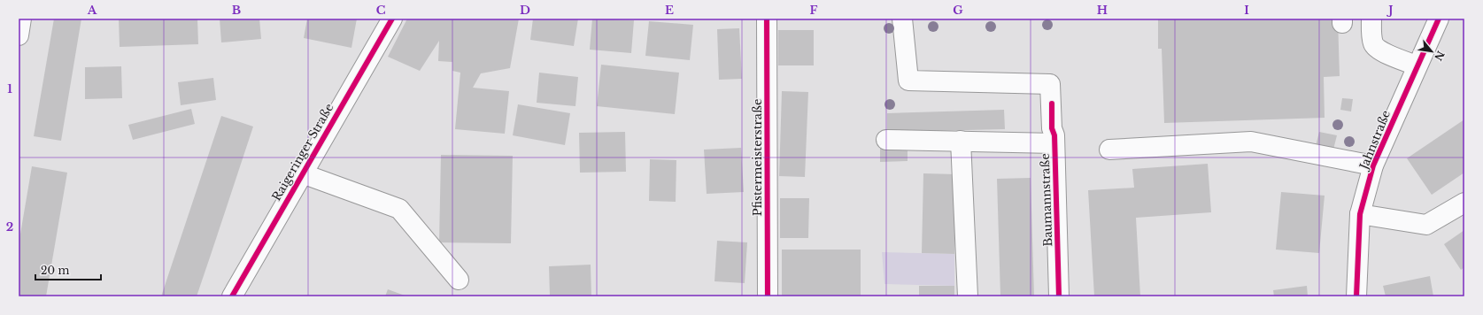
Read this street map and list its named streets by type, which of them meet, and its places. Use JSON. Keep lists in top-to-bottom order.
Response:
{
  "streets": {
    "street": [
      "Jahnstraße",
      "Raigeringer Straße",
      "Pfistermeisterstraße",
      "Baumannstraße"
    ]
  },
  "scale_bar": "20 m",
  "north": "bottom right",
  "grid": {
    "columns": [
      "A",
      "B",
      "C",
      "D",
      "E",
      "F",
      "G",
      "H",
      "I",
      "J"
    ],
    "rows": ["1", "2"]
  }
}
